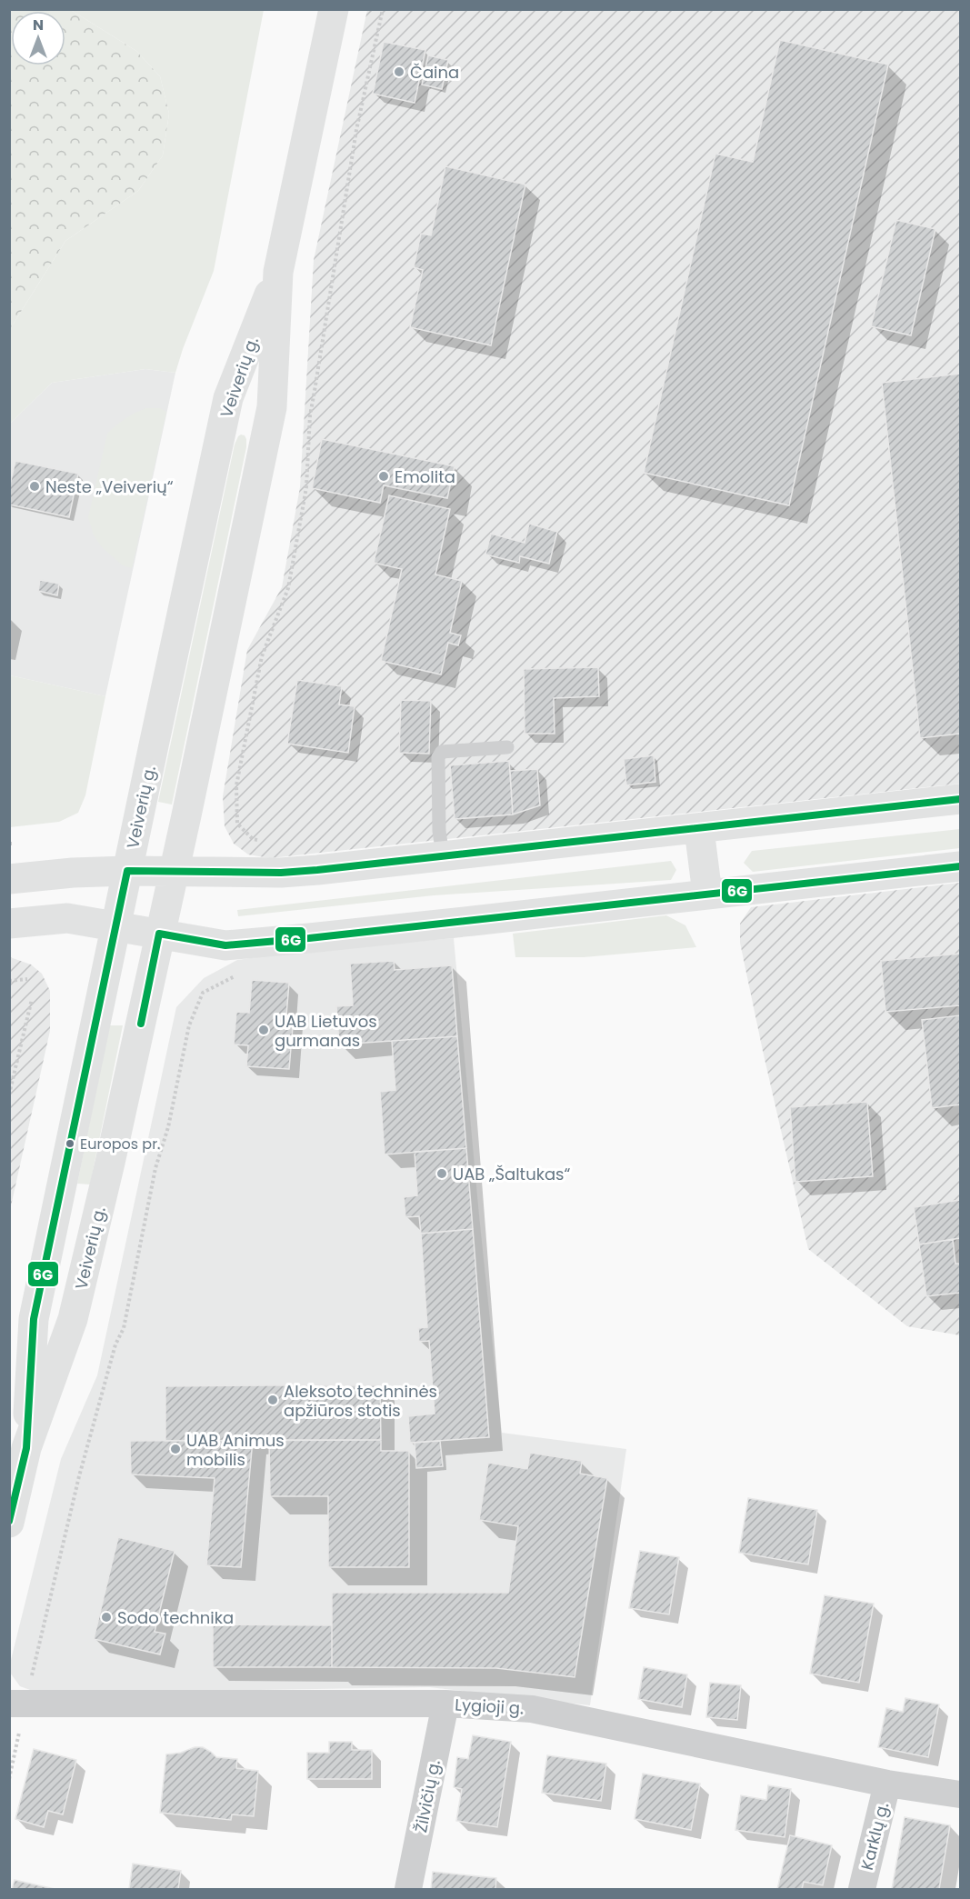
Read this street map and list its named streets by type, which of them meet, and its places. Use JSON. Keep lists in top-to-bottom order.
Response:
{
  "streets": {
    "main road": ["Veiverių g."],
    "street": ["Lygioji g.", "Žilvičių g.", "Karklų g."]
  },
  "crossings": [
    ["Lygioji g.", "Žilvičių g."],
    ["Lygioji g.", "Karklų g."]
  ],
  "places": [
    "Čaina",
    "Emolita",
    "Neste „Veiverių“",
    "UAB Lietuvos gurmanas",
    "Europos pr.",
    "UAB „Šaltukas“",
    "Aleksoto techninės apžiūros stotis",
    "UAB Animus mobilis",
    "Sodo technika"
  ],
  "lines": ["transit line 6G"],
  "north": "top"
}
